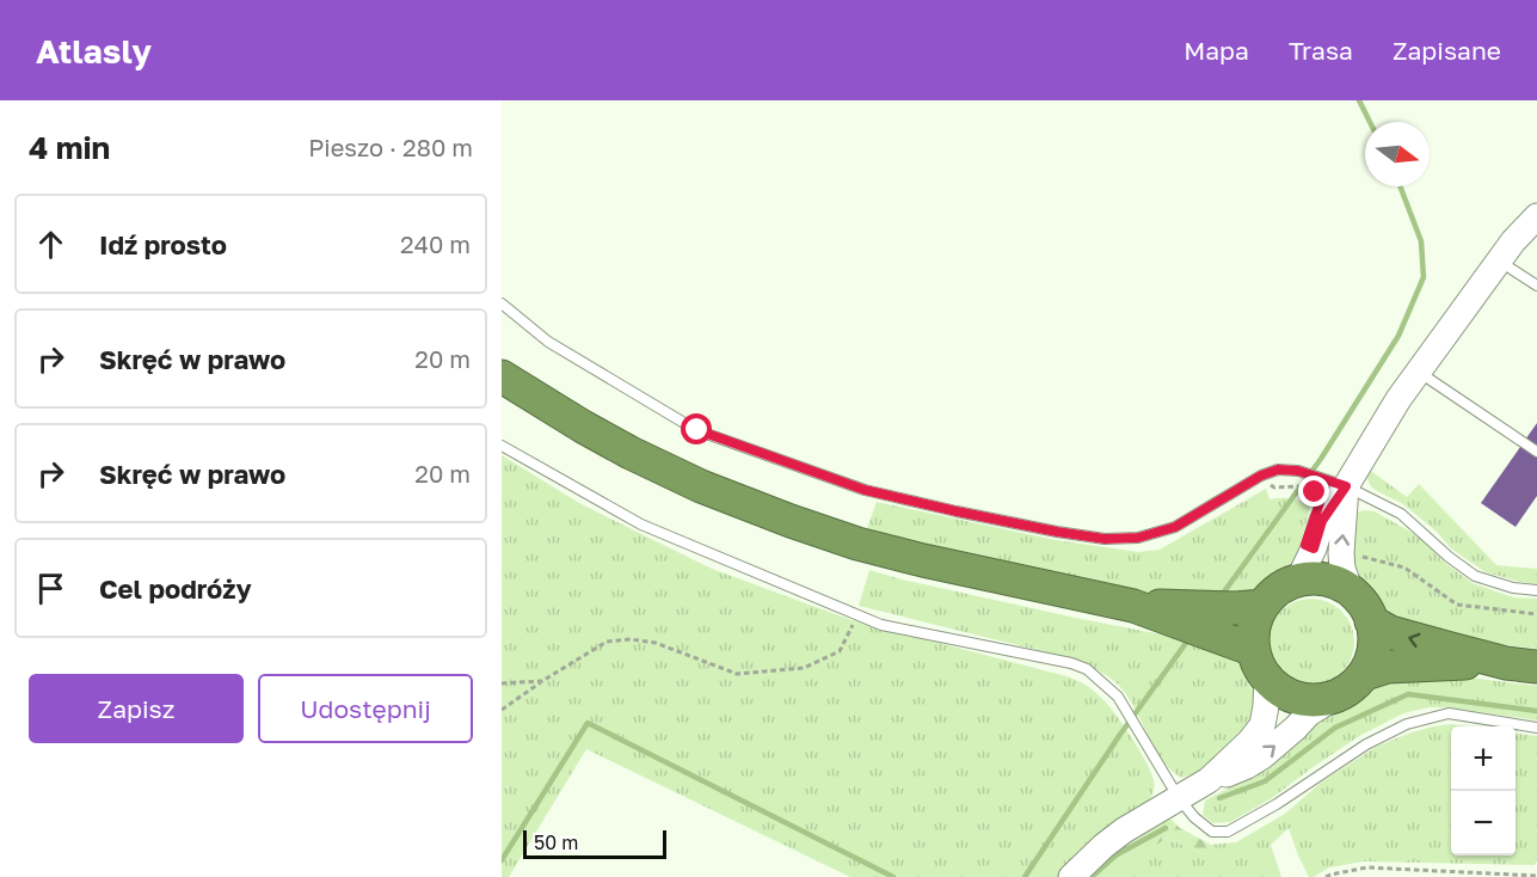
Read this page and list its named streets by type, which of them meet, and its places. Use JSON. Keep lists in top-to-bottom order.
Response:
{
  "scale_bar": "50 m",
  "north": "right",
  "page": {
    "header": "Atlasly",
    "nav": ["Mapa", "Trasa", "Zapisane"],
    "heading": ["4 min", "Pieszo · 280 m"],
    "list": [
      ["Idź prosto", "240 m"],
      ["Skręć w prawo", "20 m"],
      ["Skręć w prawo", "20 m"],
      "Cel podróży"
    ],
    "buttons": ["Zapisz", "Udostępnij"],
    "map_buttons": ["+", "−"],
    "scale": "50 m"
  }
}
